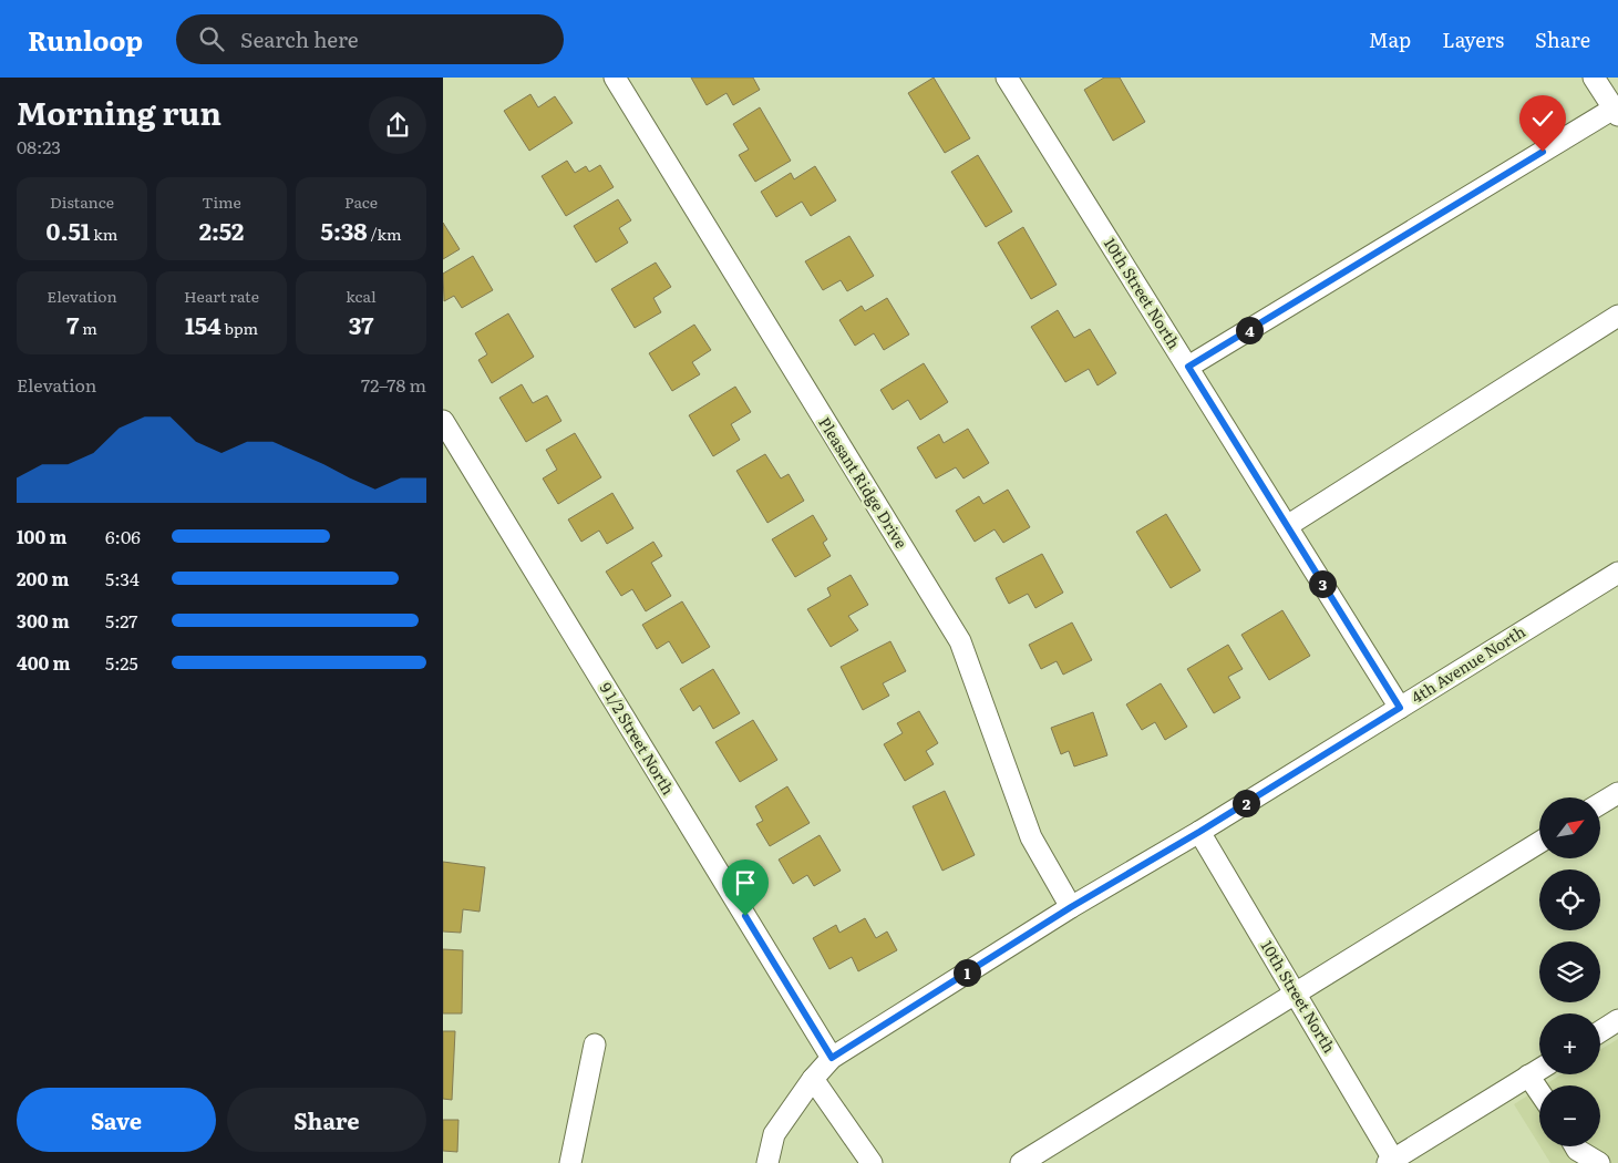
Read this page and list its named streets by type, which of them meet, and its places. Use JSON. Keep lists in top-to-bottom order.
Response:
{
  "streets": {
    "street": [
      "10th Street North",
      "Pleasant Ridge Drive",
      "4th Avenue North",
      "9 1/2 Street North"
    ]
  },
  "crossings": [
    ["10th Street North", "4th Avenue North"],
    ["Pleasant Ridge Drive", "4th Avenue North"],
    ["4th Avenue North", "9 1/2 Street North"]
  ],
  "north": "top right",
  "page": {
    "header": "Runloop",
    "search": "Search here",
    "nav": ["Map", "Layers", "Share"],
    "heading": ["Morning run", "08:23"],
    "stats": [
      ["Distance", "0.51 km"],
      ["Time", "2:52"],
      ["Pace", "5:38 /km"],
      ["Elevation", "7 m"],
      ["Heart rate", "154 bpm"],
      ["kcal", "37"]
    ],
    "pins": [
      "4",
      "3",
      "2",
      "1"
    ],
    "chart": ["Elevation", "72–78 m"],
    "list": [
      {
        "name": "100 m",
        "note": "6:06"
      },
      {
        "name": "200 m",
        "note": "5:34"
      },
      {
        "name": "300 m",
        "note": "5:27"
      },
      {
        "name": "400 m",
        "note": "5:25"
      }
    ],
    "map_buttons": ["+", "−"],
    "buttons": ["Save", "Share"]
  }
}
